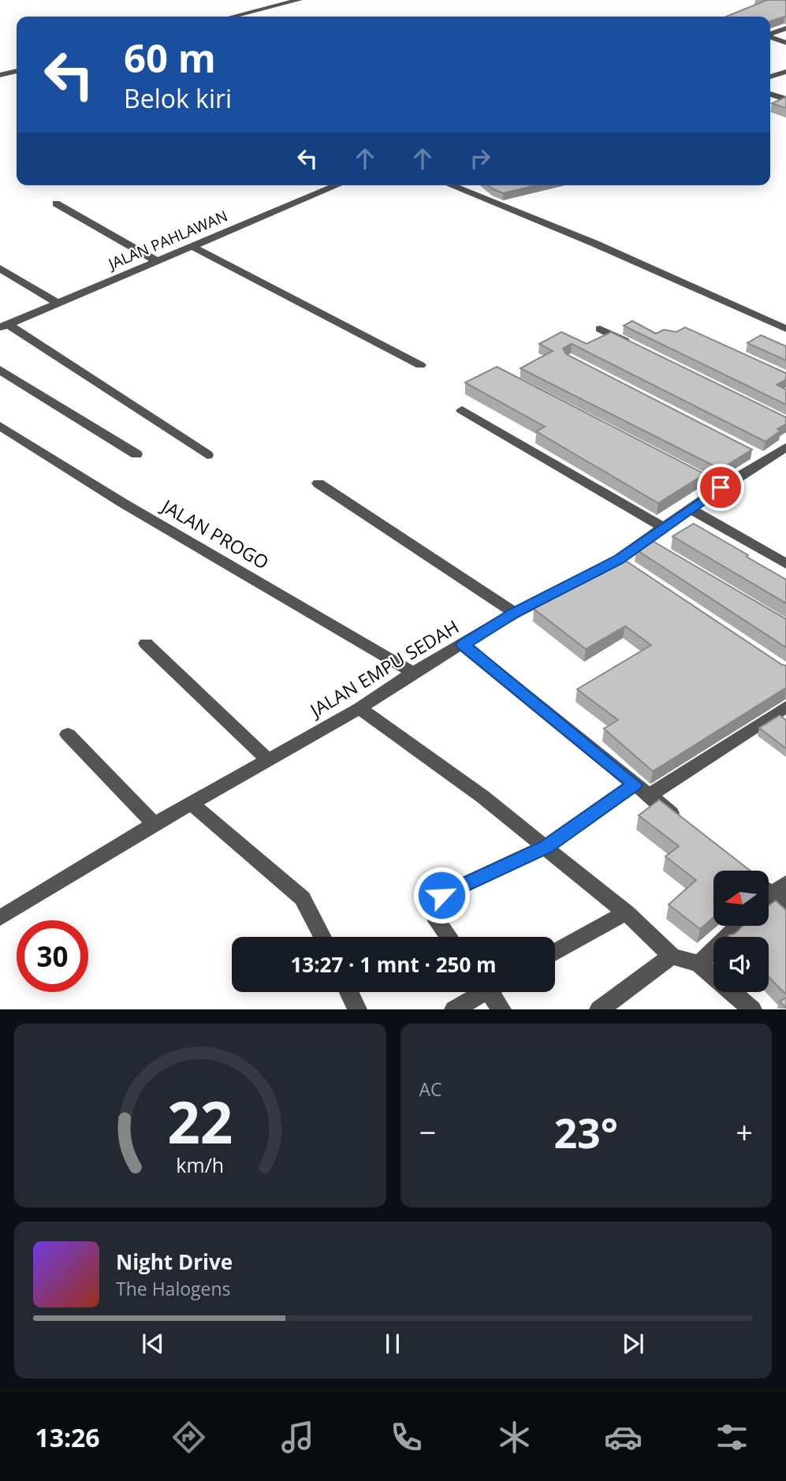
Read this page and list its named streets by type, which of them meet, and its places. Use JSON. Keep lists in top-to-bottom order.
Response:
{
  "streets": {
    "street": ["JALAN PAHLAWAN", "JALAN PROGO", "JALAN EMPU SEDAH"]
  },
  "crossings": [
    ["JALAN PROGO", "JALAN EMPU SEDAH"]
  ],
  "north": "left",
  "page": {
    "turn": ["60 m", "Belok kiri"],
    "limit": "30",
    "trip": "13:27 · 1 mnt · 250 m",
    "tile": "AC",
    "heat": ["−", "23°", "+"],
    "song": ["Night Drive", "The Halogens"],
    "tabs": "13:26",
    "gauge": ["22", "km/h"]
  }
}
